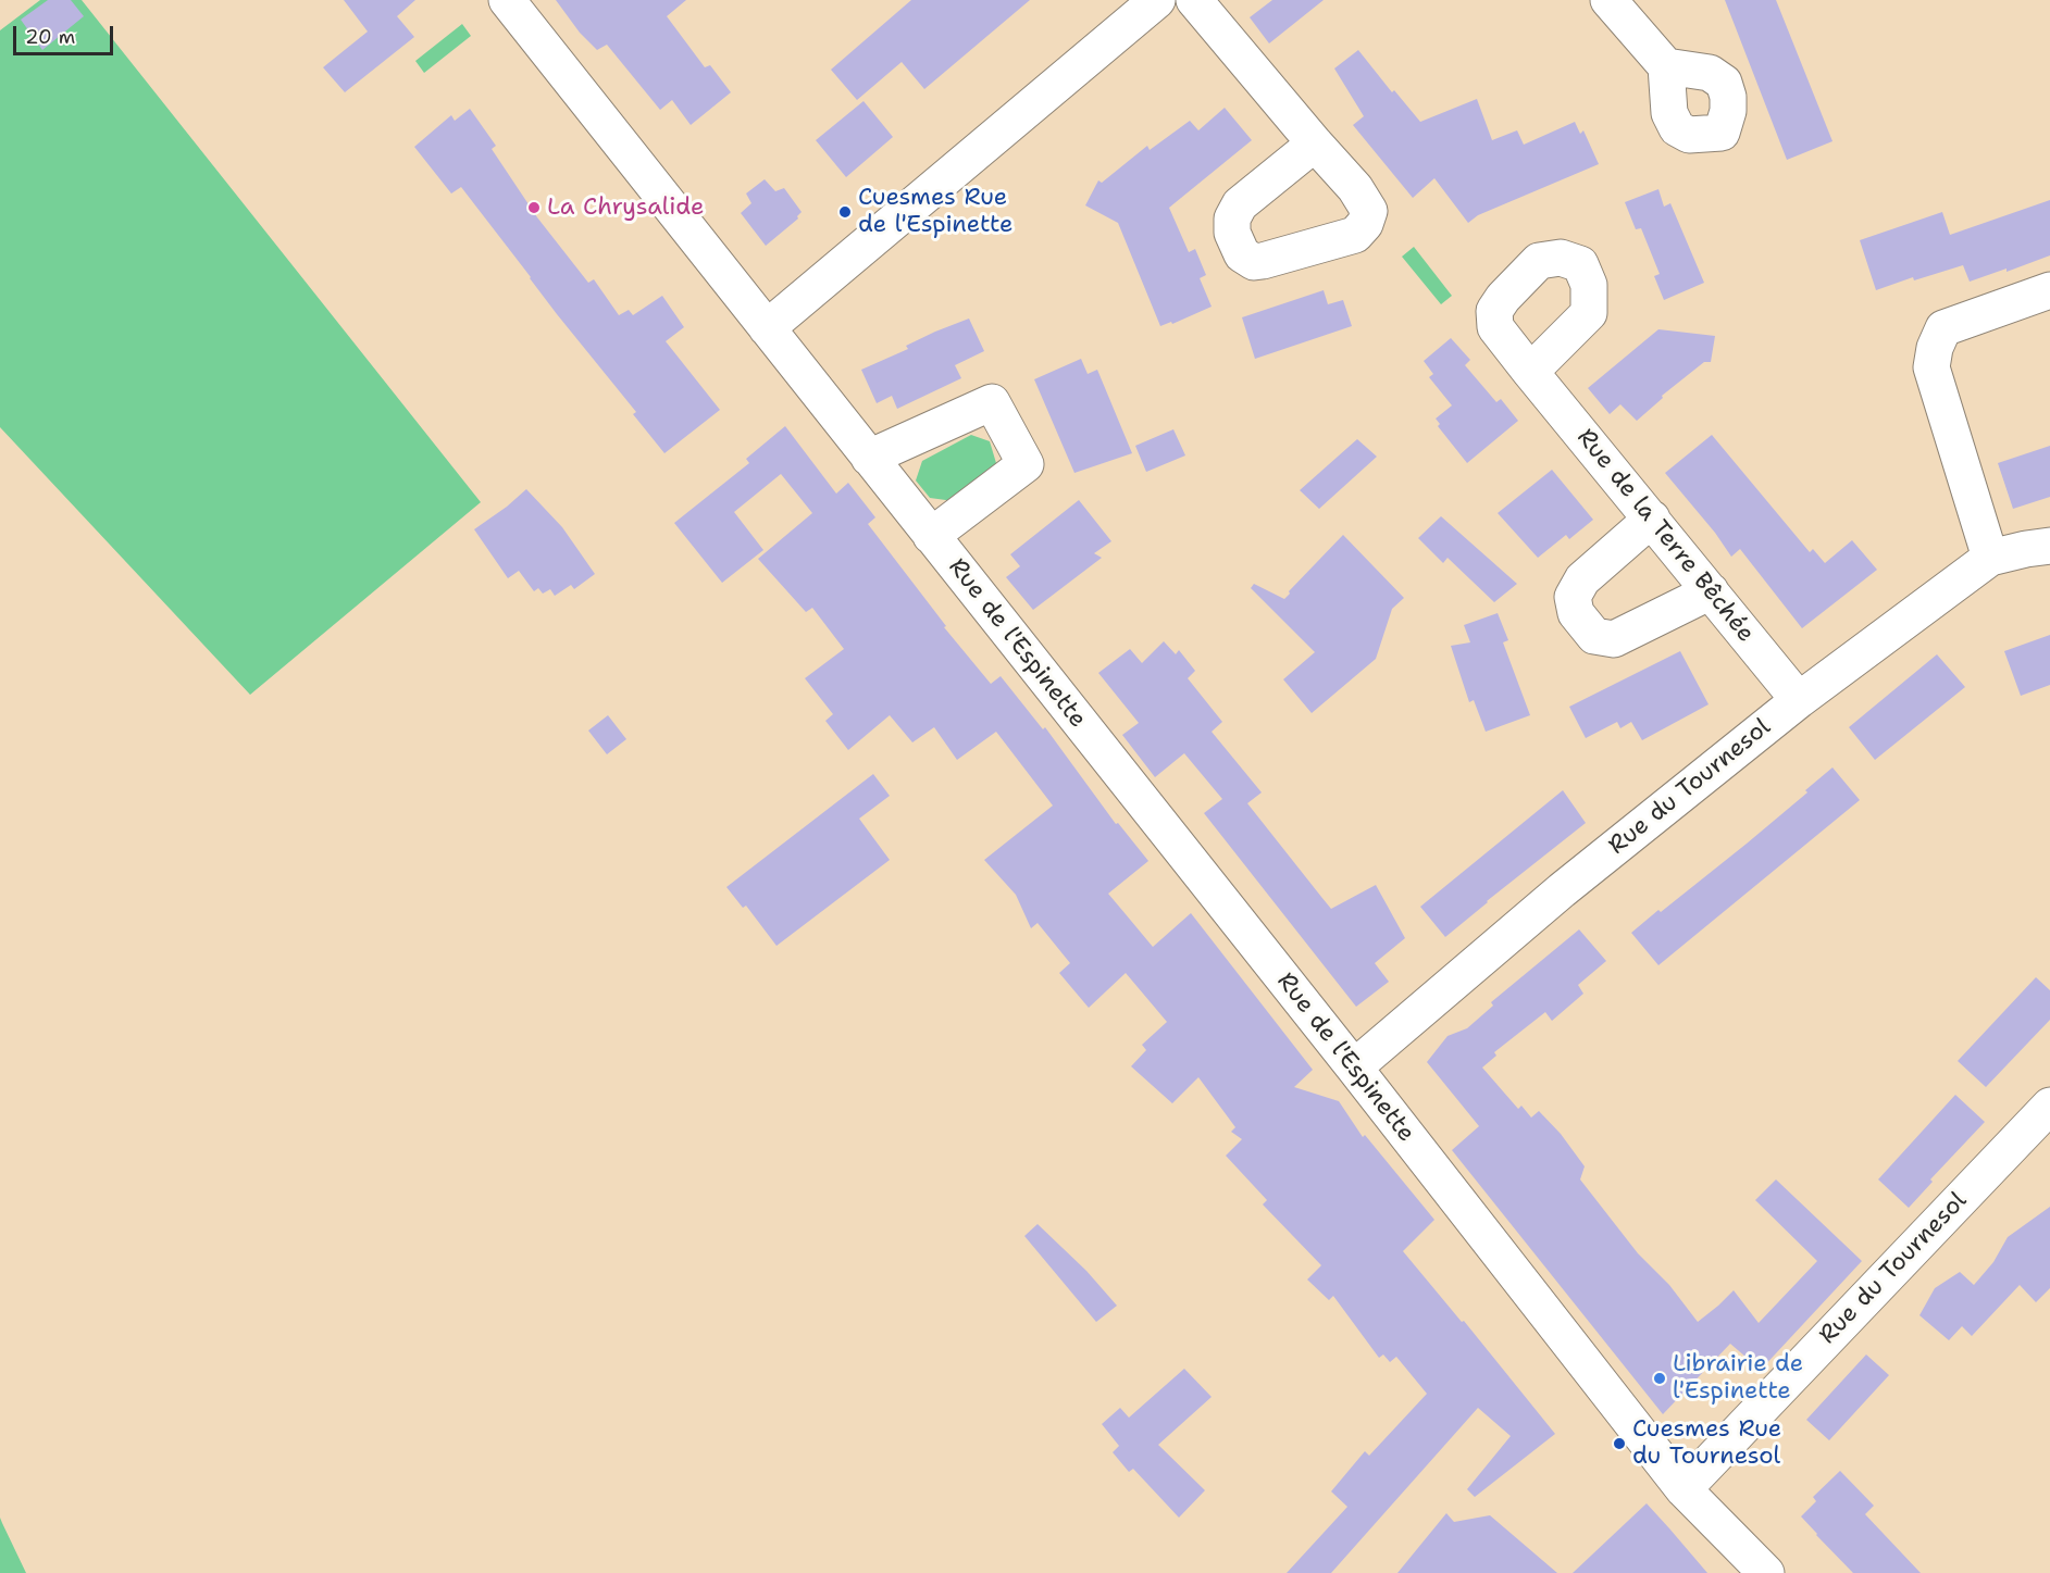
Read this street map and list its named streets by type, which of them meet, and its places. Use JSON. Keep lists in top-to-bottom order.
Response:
{
  "streets": {
    "street": ["Rue de la Terre Bêchée", "Rue de l'Espinette", "Rue du Tournesol"]
  },
  "crossings": [
    ["Rue de la Terre Bêchée", "Rue du Tournesol"],
    ["Rue de l'Espinette", "Rue du Tournesol"]
  ],
  "places": [
    "La Chrysalide",
    "Cuesmes Rue de l'Espinette",
    "Librairie de l'Espinette",
    "Cuesmes Rue du Tournesol"
  ],
  "scale_bar": "20 m"
}
